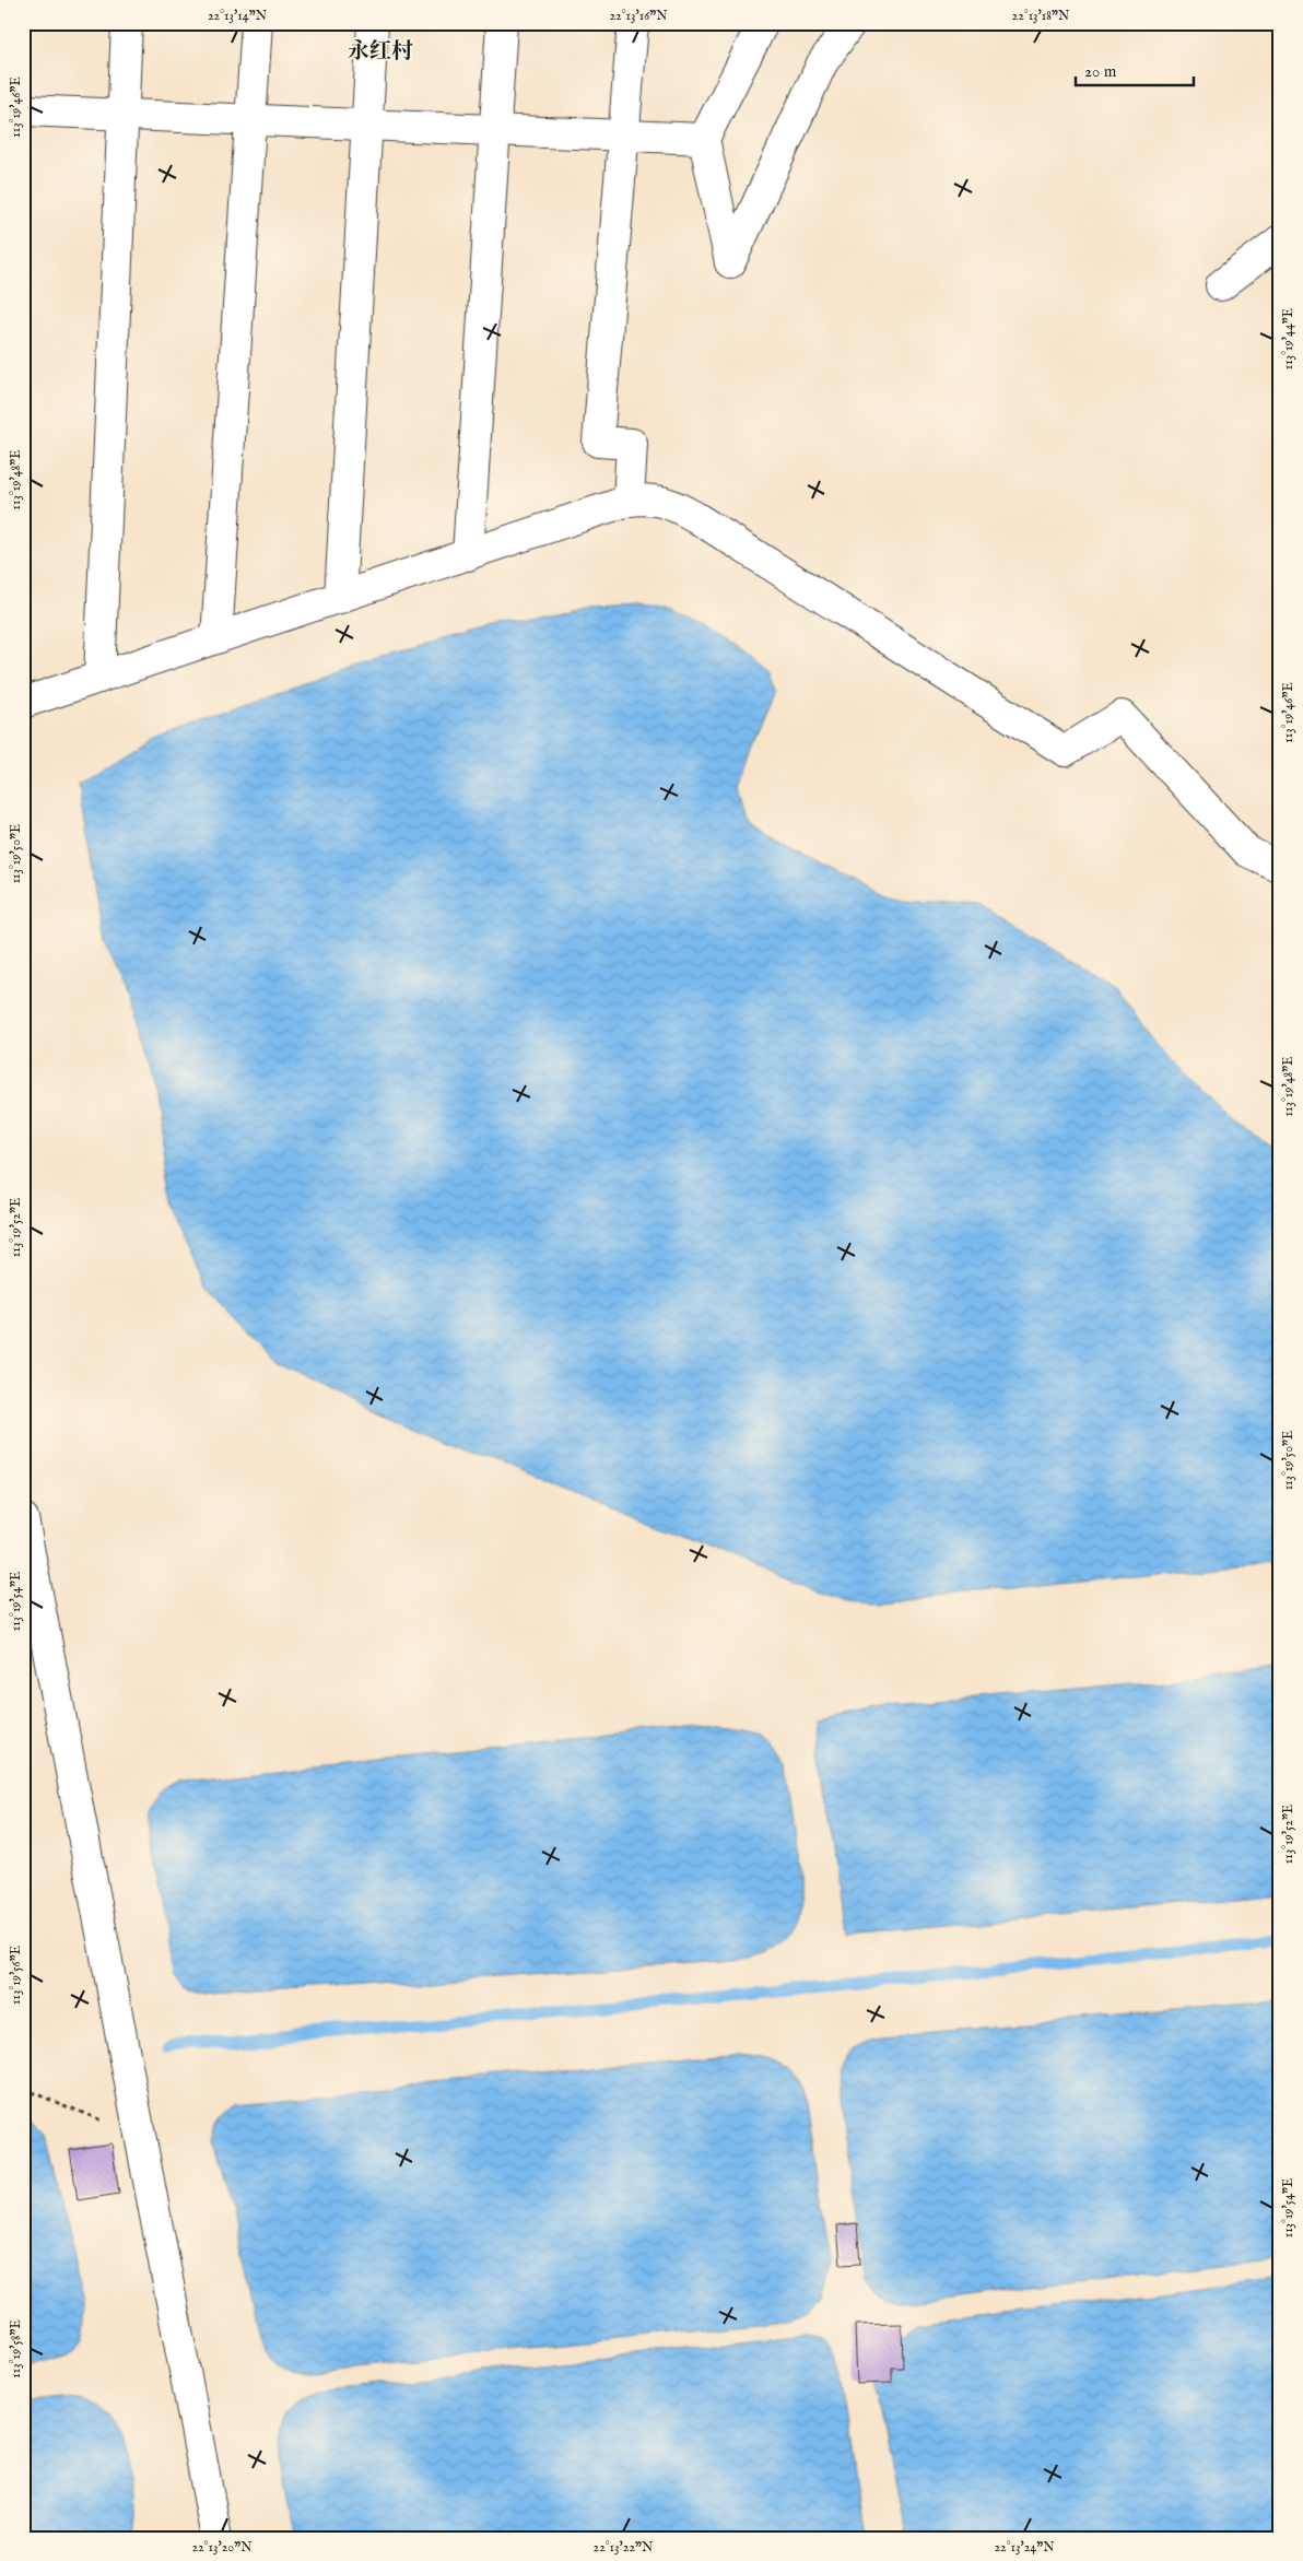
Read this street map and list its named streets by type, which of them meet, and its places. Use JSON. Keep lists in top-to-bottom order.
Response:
{
  "districts": ["永红村"],
  "scale_bar": "20 m",
  "coordinates": [
    "22°13'14\"N",
    "22°13'16\"N",
    "22°13'18\"N",
    "113°19'46\"E",
    "113°19'44\"E",
    "113°19'48\"E",
    "113°19'50\"E",
    "113°19'52\"E",
    "113°19'54\"E",
    "113°19'56\"E",
    "113°19'58\"E",
    "22°13'20\"N",
    "22°13'22\"N",
    "22°13'24\"N"
  ]
}
